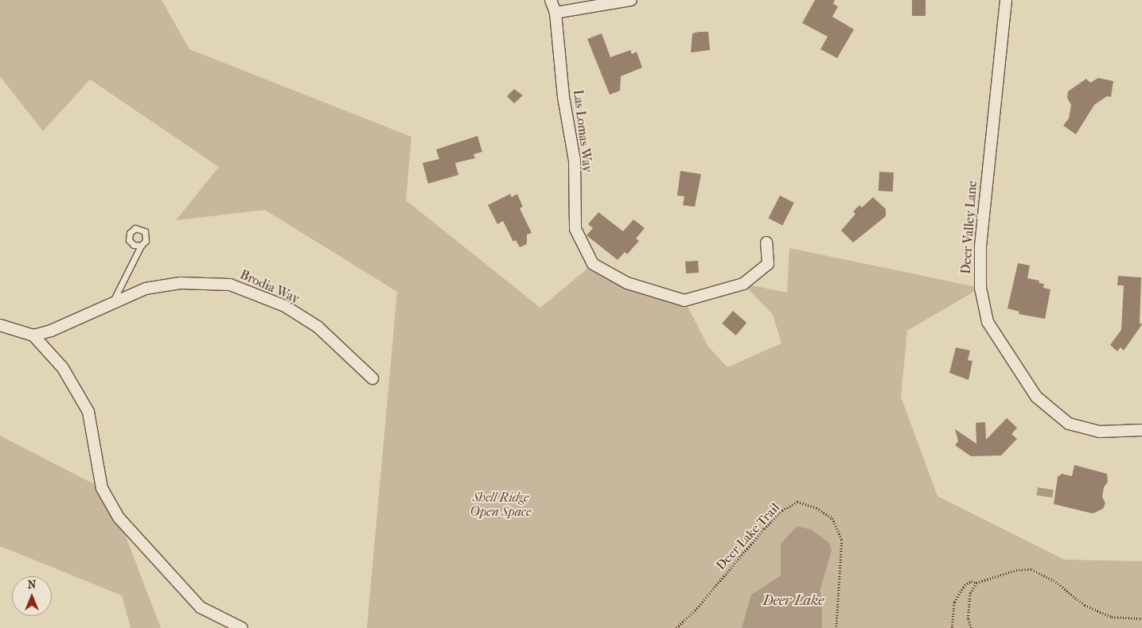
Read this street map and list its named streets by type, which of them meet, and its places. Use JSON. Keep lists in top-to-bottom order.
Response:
{
  "streets": {
    "street": ["Las Lomas Way", "Deer Valley Lane", "Brodia Way"],
    "path": ["Deer Lake Trail"]
  },
  "water": ["Deer Lake"],
  "parks": ["Shell Ridge Open Space"],
  "north": "top"
}
